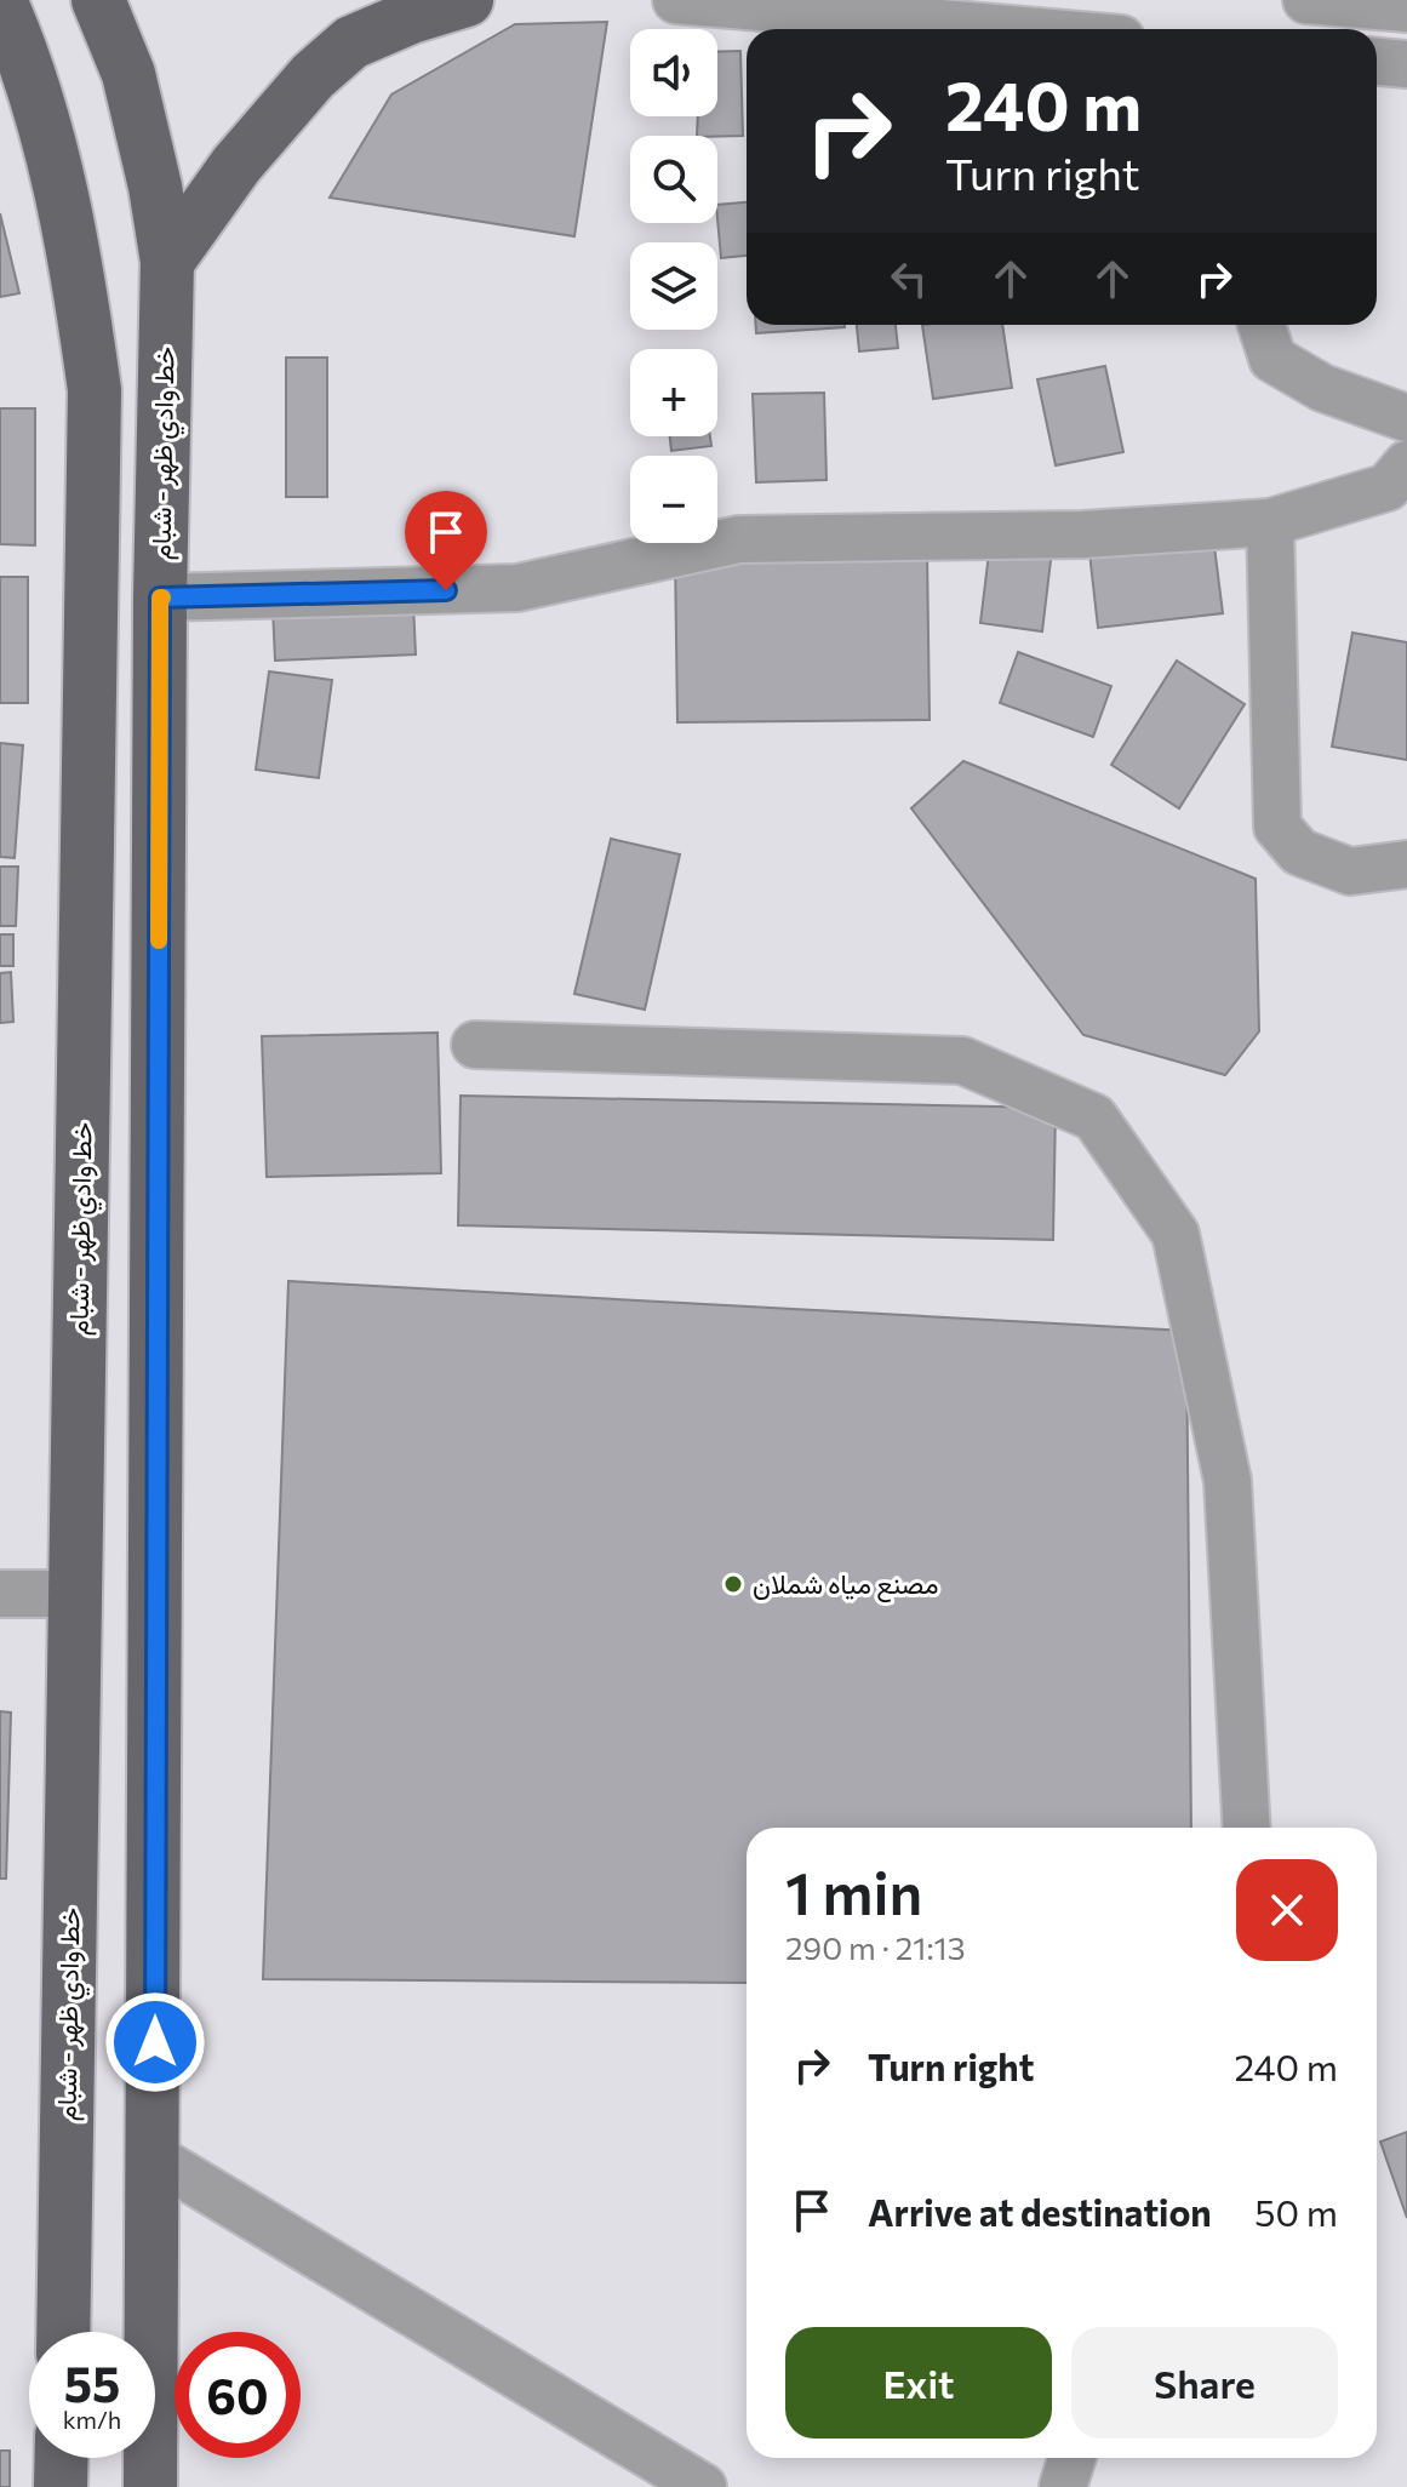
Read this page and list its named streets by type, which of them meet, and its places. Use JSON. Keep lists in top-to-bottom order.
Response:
{
  "streets": {
    "main road": ["خط وادي ظهر - شبام"]
  },
  "places": ["مصنع مياه شملان"],
  "page": {
    "map_buttons": ["+", "−"],
    "turn": ["240 m", "Turn right"],
    "heading": ["1 min", "290 m · 21:13"],
    "list": [
      {
        "name": "Turn right",
        "value": "240 m"
      },
      {
        "name": "Arrive at destination",
        "value": "50 m"
      }
    ],
    "buttons": ["Exit", "Share"],
    "speed": "55 km/h",
    "limit": "60"
  }
}
